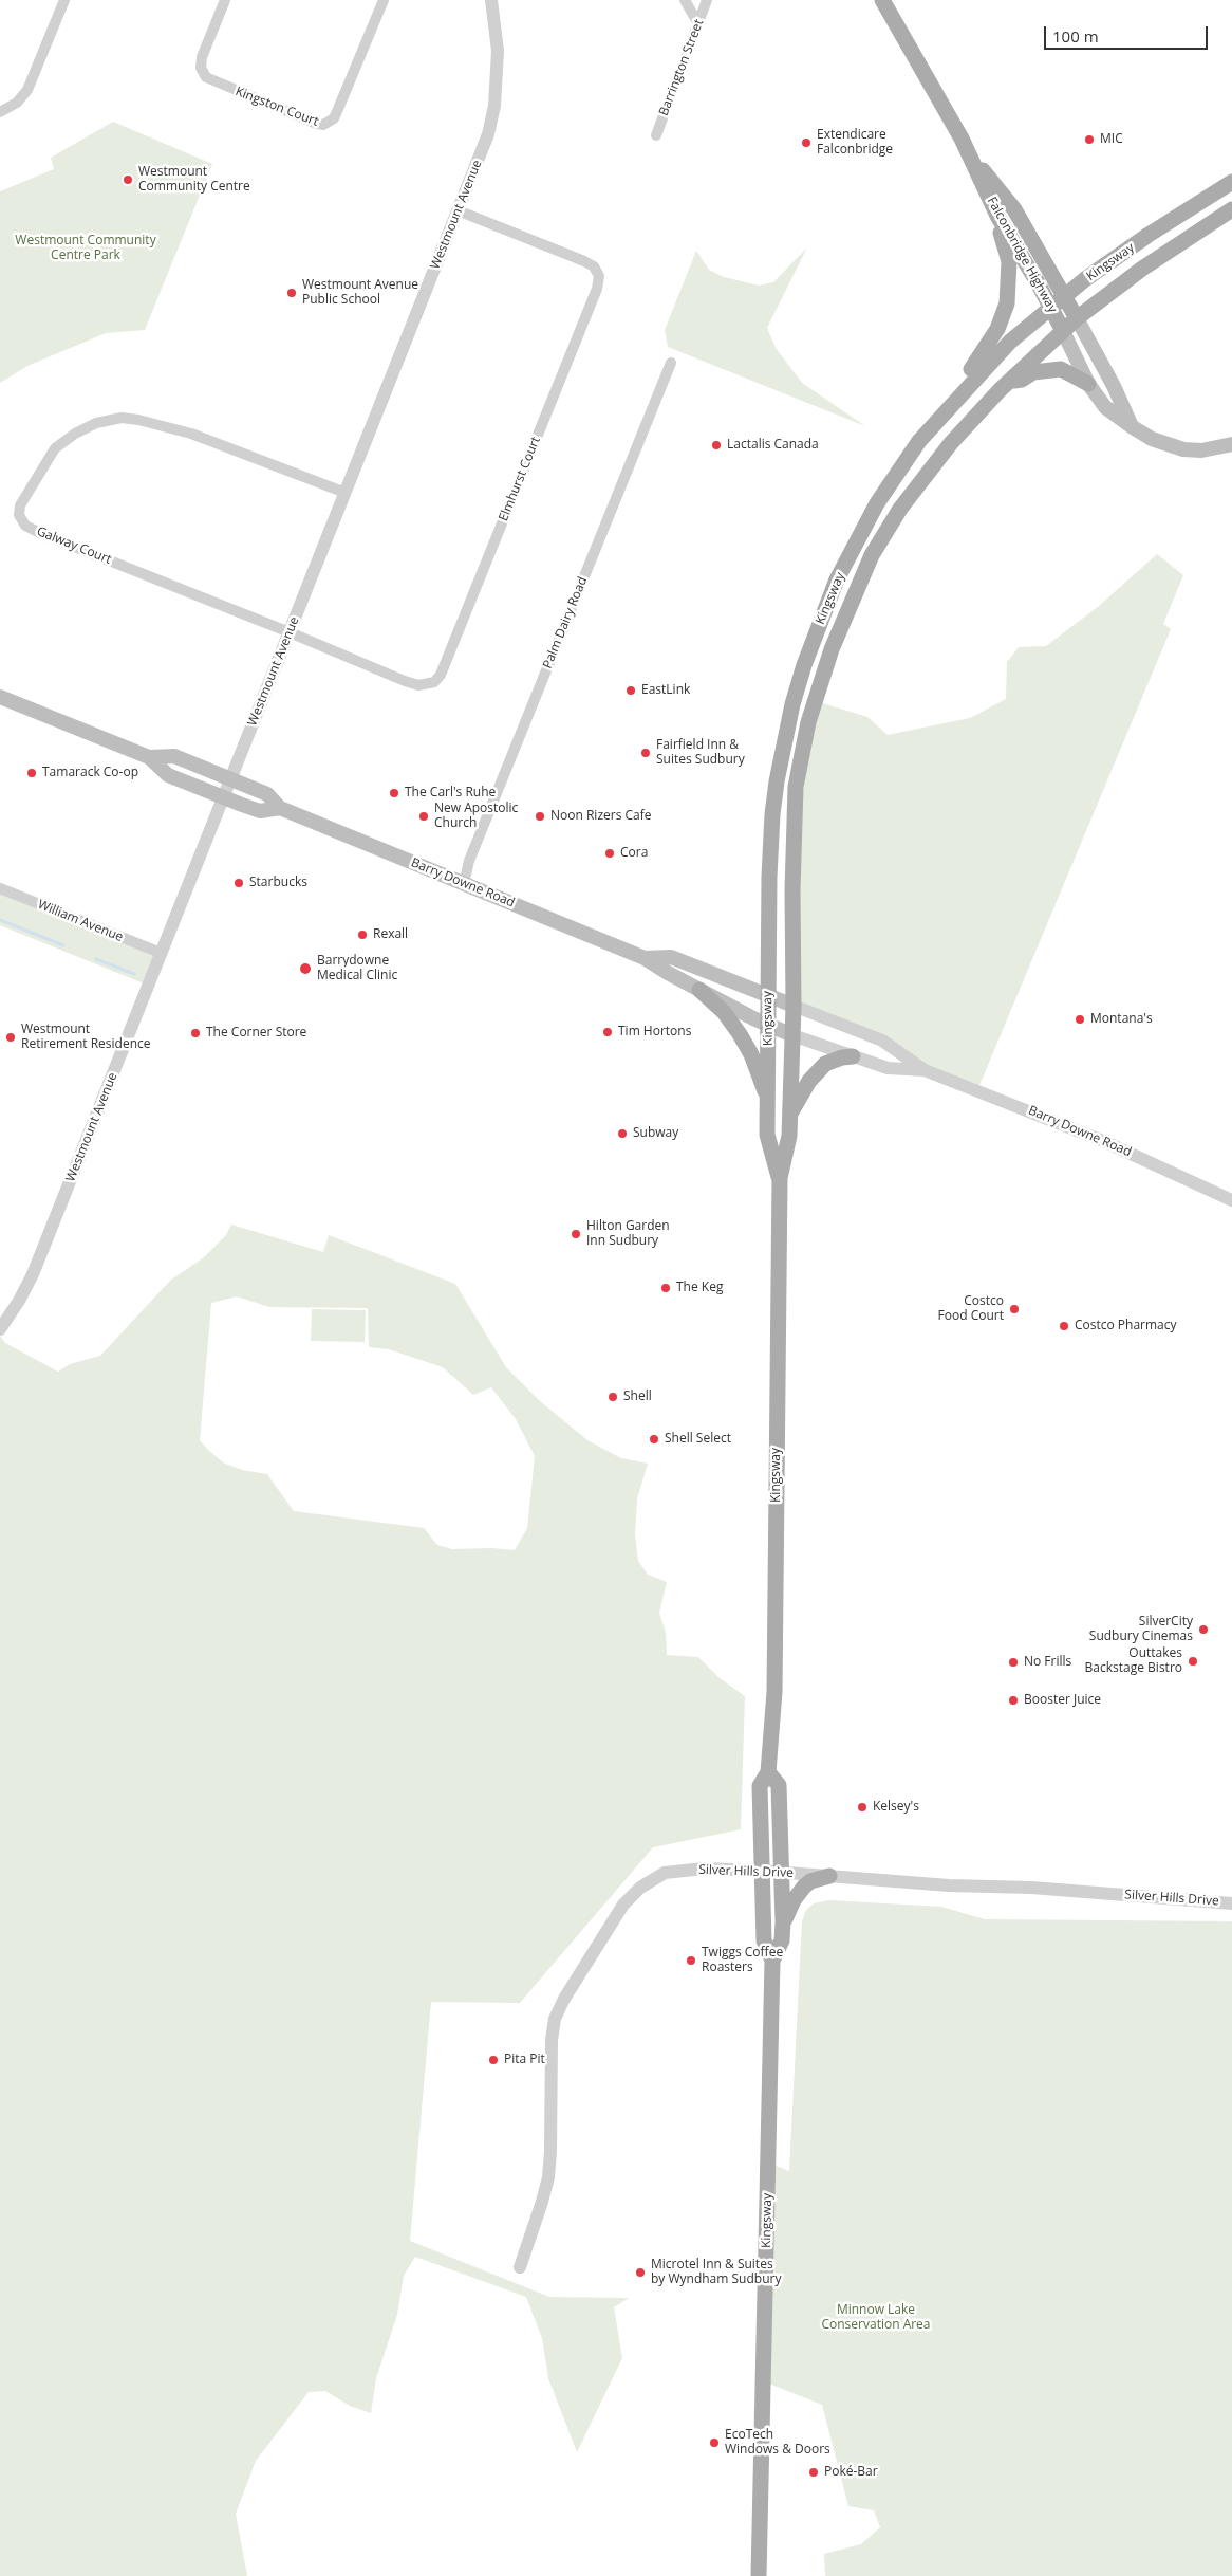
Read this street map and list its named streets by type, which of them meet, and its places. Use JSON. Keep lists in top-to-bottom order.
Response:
{
  "streets": {
    "main road": ["Falconbridge Highway", "Kingsway", "Barry Downe Road"],
    "street": [
      "Barrington Street",
      "Kingston Court",
      "Westmount Avenue",
      "Elmhurst Court",
      "Galway Court",
      "Palm Dairy Road",
      "William Avenue",
      "Silver Hills Drive"
    ]
  },
  "crossings": [
    ["Westmount Avenue", "Elmhurst Court"],
    ["Westmount Avenue", "Galway Court"],
    ["Westmount Avenue", "Barry Downe Road"],
    ["Westmount Avenue", "William Avenue"],
    ["Falconbridge Highway", "Kingsway"],
    ["Kingsway", "Barry Downe Road"],
    ["Kingsway", "Silver Hills Drive"],
    ["Elmhurst Court", "Galway Court"],
    ["Palm Dairy Road", "Barry Downe Road"]
  ],
  "parks": ["Westmount Community Centre Park", "Minnow Lake Conservation Area"],
  "places": [
    "MIC",
    "Extendicare Falconbridge",
    "Westmount Community Centre",
    "Westmount Avenue Public School",
    "Lactalis Canada",
    "EastLink",
    "Fairfield Inn & Suites Sudbury",
    "Tamarack Co-op",
    "The Carl's Ruhe",
    "New Apostolic Church",
    "Noon Rizers Cafe",
    "Cora",
    "Starbucks",
    "Rexall",
    "Barrydowne Medical Clinic",
    "Montana's",
    "Tim Hortons",
    "The Corner Store",
    "Westmount Retirement Residence",
    "Subway",
    "Hilton Garden Inn Sudbury",
    "The Keg",
    "Costco Food Court",
    "Costco Pharmacy",
    "Shell",
    "Shell Select",
    "SilverCity Sudbury Cinemas",
    "Outtakes Backstage Bistro",
    "No Frills",
    "Booster Juice",
    "Kelsey's",
    "Twiggs Coffee Roasters",
    "Pita Pit",
    "Microtel Inn & Suites by Wyndham Sudbury",
    "EcoTech Windows & Doors",
    "Poké-Bar"
  ],
  "scale_bar": "100 m"
}
